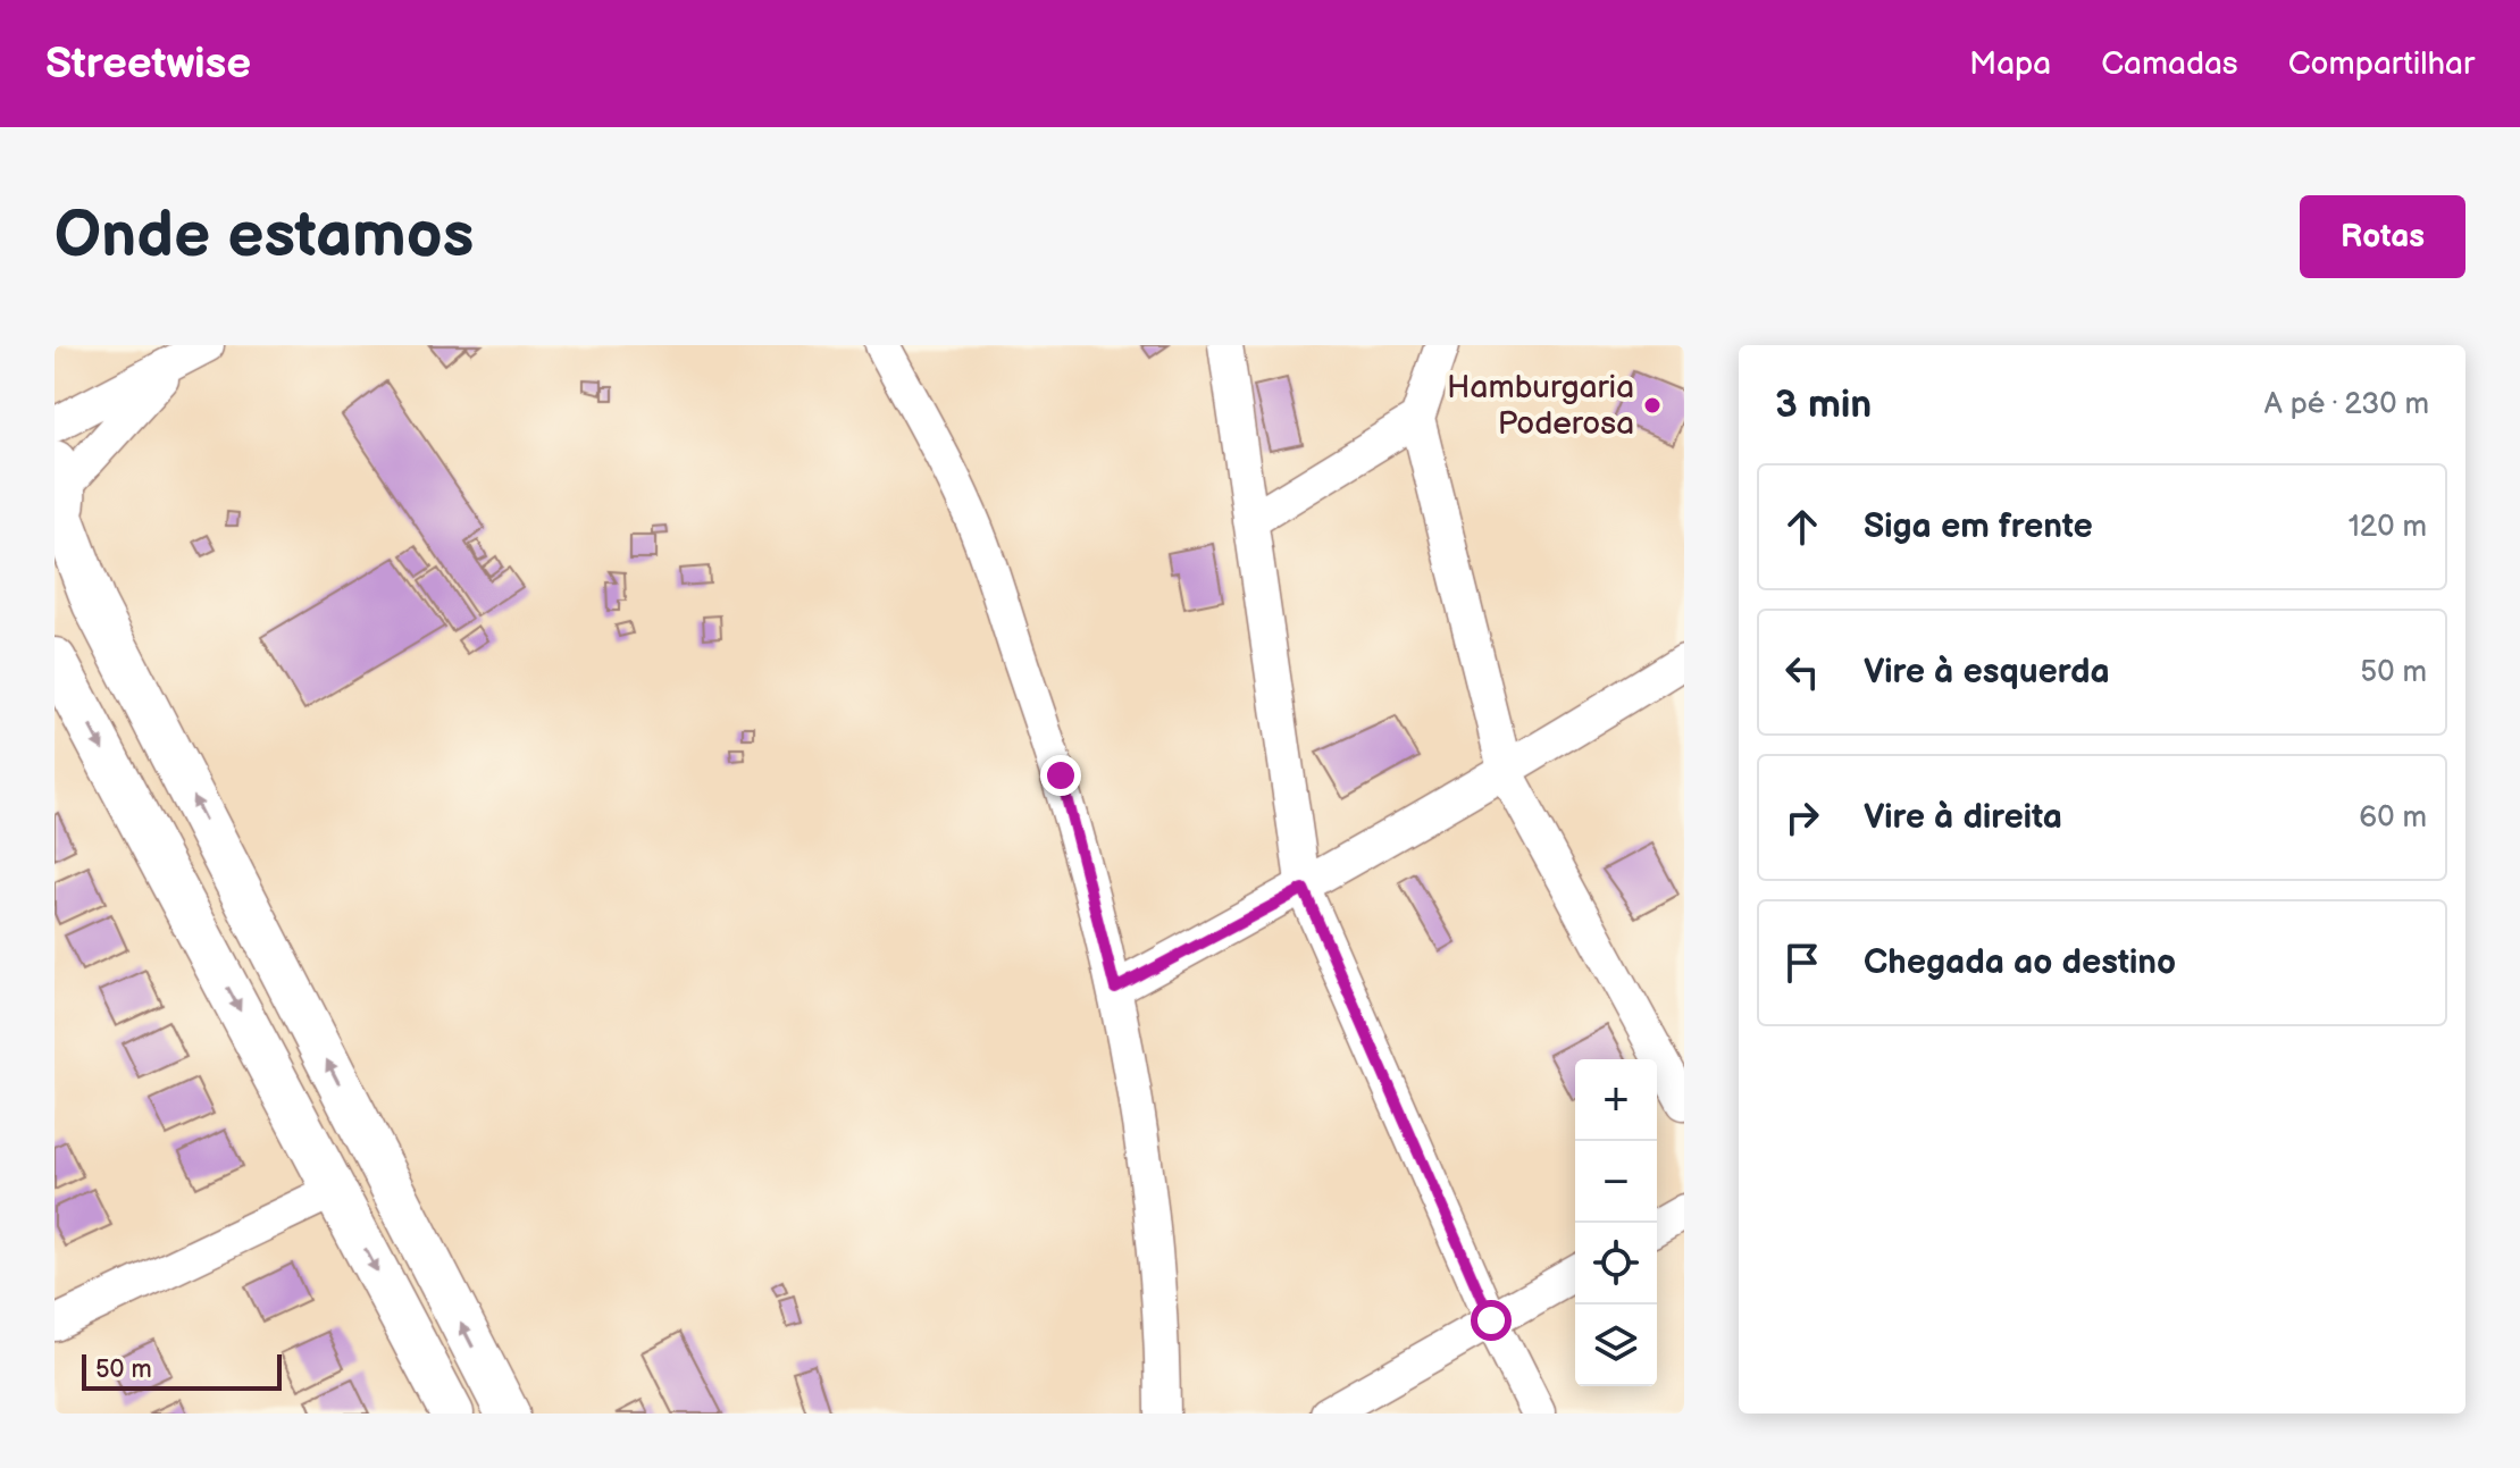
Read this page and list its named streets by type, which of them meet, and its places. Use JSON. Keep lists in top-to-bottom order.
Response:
{
  "places": ["Hamburgaria Poderosa"],
  "scale_bar": "50 m",
  "page": {
    "header": "Streetwise",
    "nav": ["Mapa", "Camadas", "Compartilhar"],
    "buttons": "Rotas",
    "title": "Onde estamos",
    "heading": ["3 min", "A pé · 230 m"],
    "list": [
      ["Siga em frente", "120 m"],
      ["Vire à esquerda", "50 m"],
      ["Vire à direita", "60 m"],
      "Chegada ao destino"
    ],
    "map_buttons": ["+", "−"],
    "scale": "50 m"
  }
}
